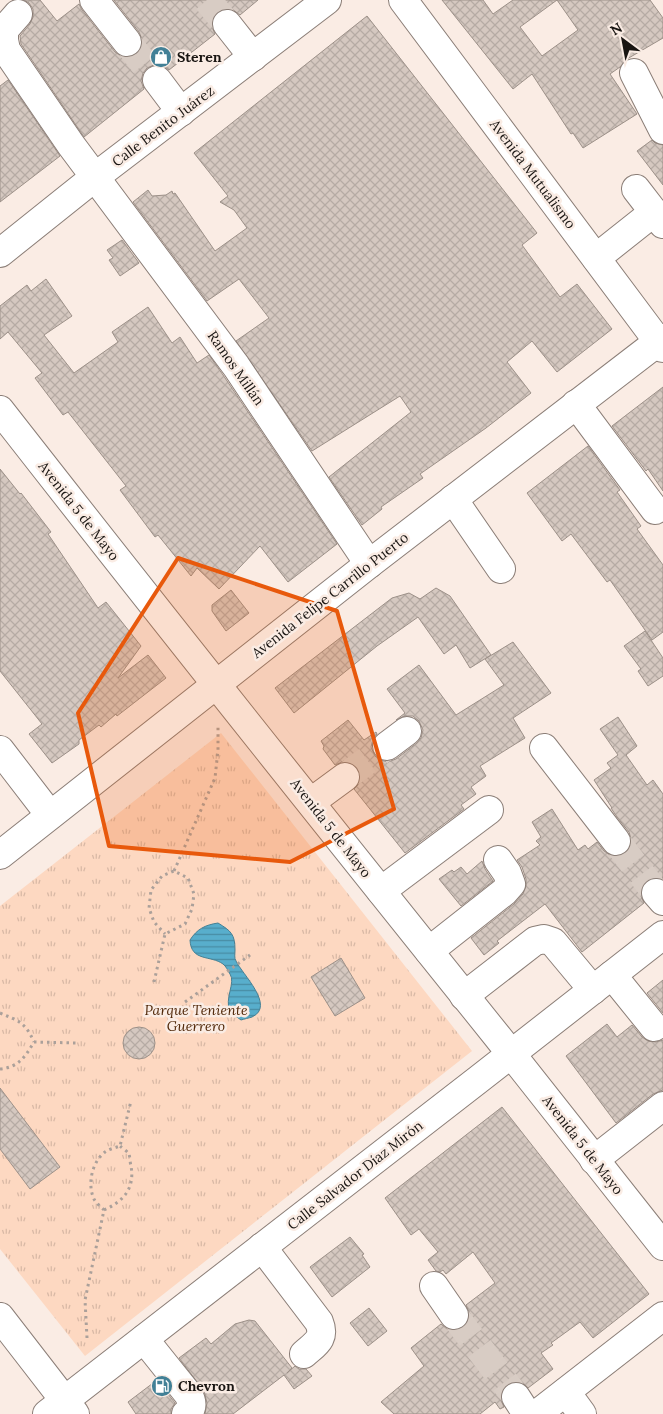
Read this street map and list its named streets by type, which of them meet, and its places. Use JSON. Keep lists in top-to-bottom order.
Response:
{
  "streets": {
    "main road": [
      "Calle Benito Juárez",
      "Avenida Mutualismo",
      "Ramos Millán",
      "Avenida 5 de Mayo",
      "Avenida Felipe Carrillo Puerto",
      "Calle Salvador Díaz Mirón"
    ]
  },
  "crossings": [
    ["Calle Benito Juárez", "Ramos Millán"],
    ["Avenida Mutualismo", "Avenida Felipe Carrillo Puerto"],
    ["Ramos Millán", "Avenida Felipe Carrillo Puerto"],
    ["Avenida 5 de Mayo", "Avenida Felipe Carrillo Puerto"],
    ["Avenida 5 de Mayo", "Calle Salvador Díaz Mirón"]
  ],
  "parks": ["Parque Teniente Guerrero"],
  "places": {
    "shop": ["Steren"],
    "fuel station": ["Chevron"]
  },
  "north": "top left"
}
